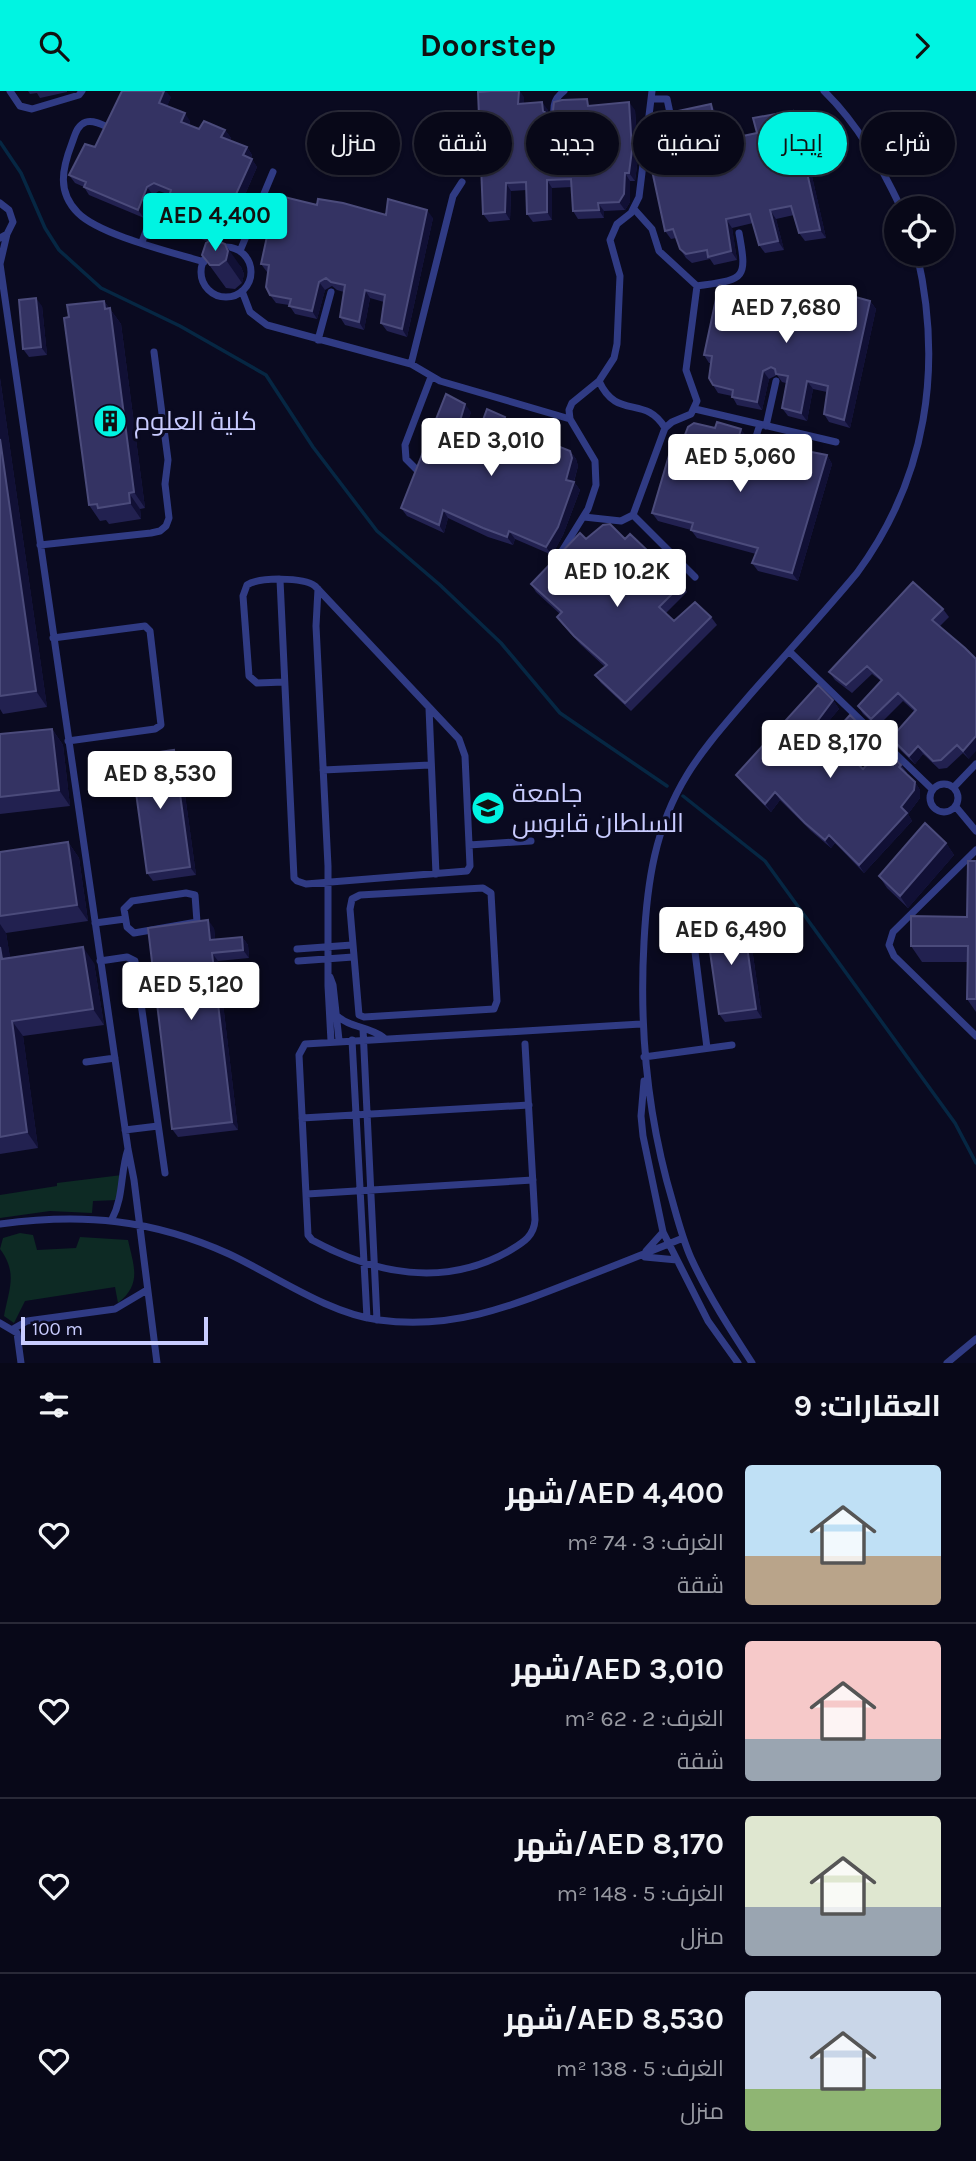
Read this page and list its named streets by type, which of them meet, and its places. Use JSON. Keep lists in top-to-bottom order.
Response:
{
  "places": {
    "building": ["كلية العلوم"],
    "school or university": ["جامعة السلطان قابوس"]
  },
  "scale_bar": "100 m",
  "page": {
    "header": "Doorstep",
    "chip": [
      "شراء",
      "إيجار",
      "تصفية",
      "جديد",
      "شقة",
      "منزل"
    ],
    "price": [
      "AED 4,400",
      "AED 7,680",
      "AED 3,010",
      "AED 5,060",
      "AED 10.2K",
      "AED 8,170",
      "AED 8,530",
      "AED 6,490",
      "AED 5,120"
    ],
    "scale": "100 m",
    "heading": "العقارات: 9",
    "list": [
      {
        "name": "AED 4,400/شهر",
        "note": "الغرف: 3 · 74 m² · شقة"
      },
      {
        "name": "AED 3,010/شهر",
        "note": "الغرف: 2 · 62 m² · شقة"
      },
      {
        "name": "AED 8,170/شهر",
        "note": "الغرف: 5 · 148 m² · منزل"
      },
      {
        "name": "AED 8,530/شهر",
        "note": "الغرف: 5 · 138 m² · منزل"
      }
    ]
  }
}
